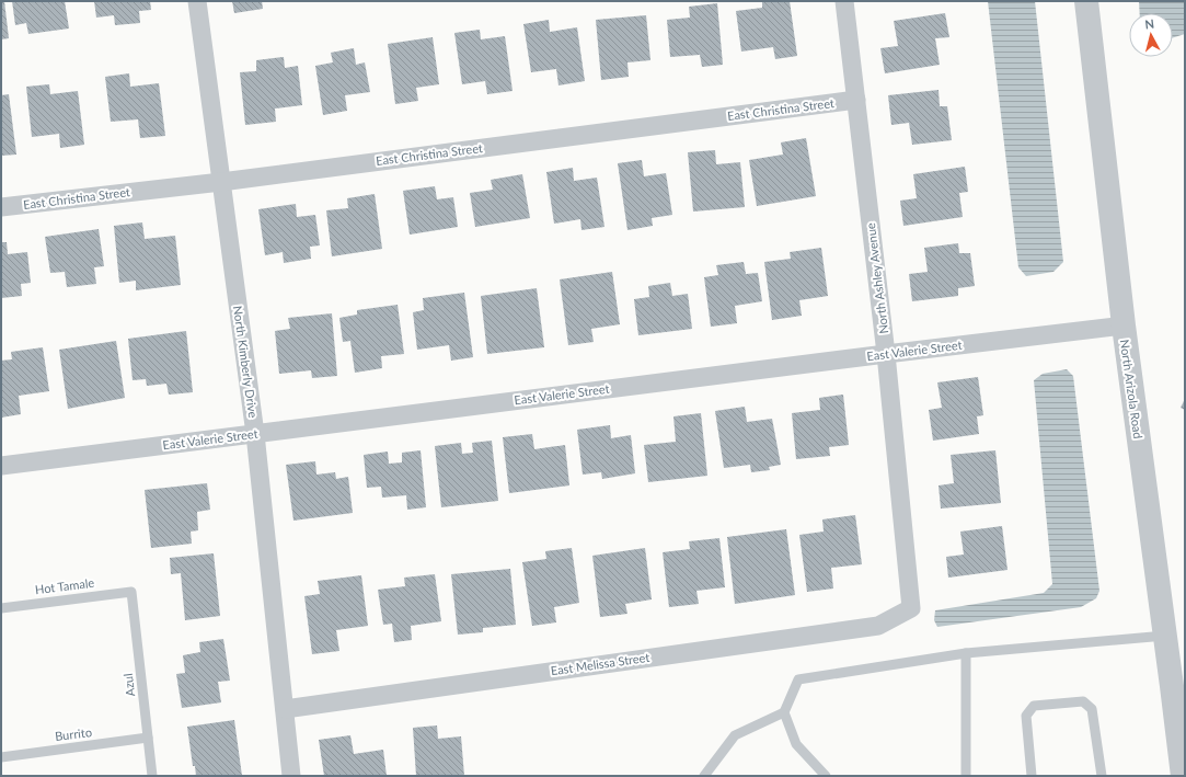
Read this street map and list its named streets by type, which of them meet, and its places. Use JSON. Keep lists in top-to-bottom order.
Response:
{
  "streets": {
    "street": [
      "East Christina Street",
      "North Ashley Avenue",
      "East Valerie Street",
      "North Kimberly Drive",
      "North Arizola Road",
      "East Melissa Street"
    ],
    "lane": ["Hot Tamale", "Azul", "Burrito"]
  },
  "crossings": [
    ["East Christina Street", "North Ashley Avenue"],
    ["East Christina Street", "North Kimberly Drive"],
    ["North Ashley Avenue", "East Valerie Street"],
    ["North Ashley Avenue", "East Melissa Street"],
    ["East Valerie Street", "North Kimberly Drive"],
    ["East Valerie Street", "North Arizola Road"],
    ["North Kimberly Drive", "East Melissa Street"],
    ["Hot Tamale", "Azul"],
    ["Azul", "Burrito"]
  ],
  "north": "top"
}
